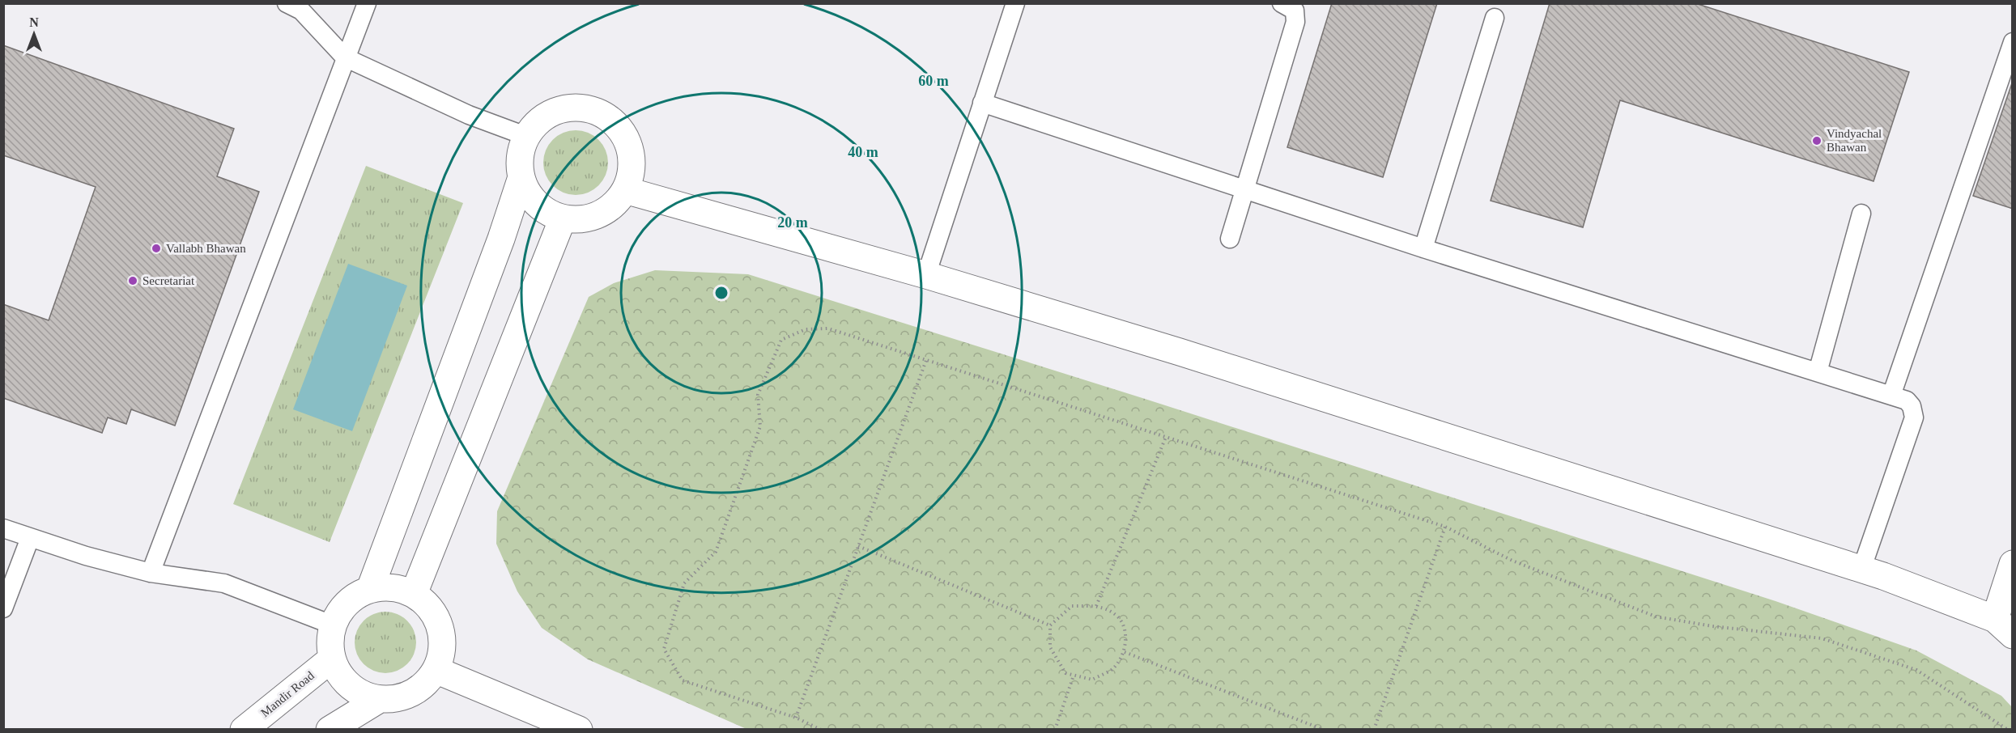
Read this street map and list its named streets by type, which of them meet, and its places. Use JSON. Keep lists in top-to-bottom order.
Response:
{
  "streets": {
    "street": ["Mandir Road"]
  },
  "places": ["Vindyachal Bhawan", "Vallabh Bhawan", "Secretariat"],
  "north": "top",
  "rings": ["60 m", "40 m", "20 m"]
}
